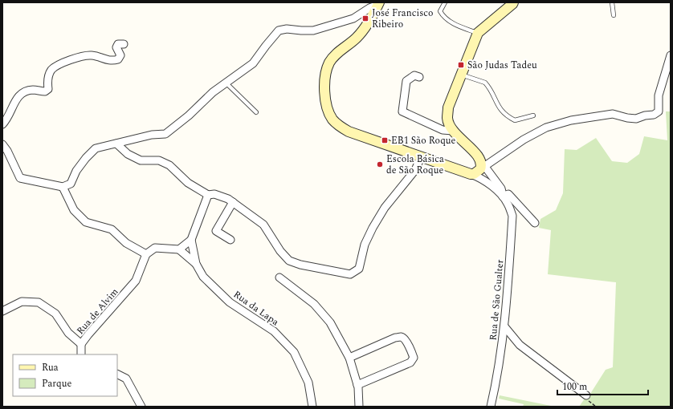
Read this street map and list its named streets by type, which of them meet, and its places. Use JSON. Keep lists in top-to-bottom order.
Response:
{
  "streets": {
    "street": ["Rua de São Gualter", "Rua da Lapa", "Rua de Alvim"]
  },
  "places": {
    "transit": ["José Francisco Ribeiro", "São Judas Tadeu", "EB1 São Roque"],
    "other": ["Escola Básica de São Roque"]
  },
  "legend": ["Rua", "Parque"],
  "scale_bar": "100 m"
}
